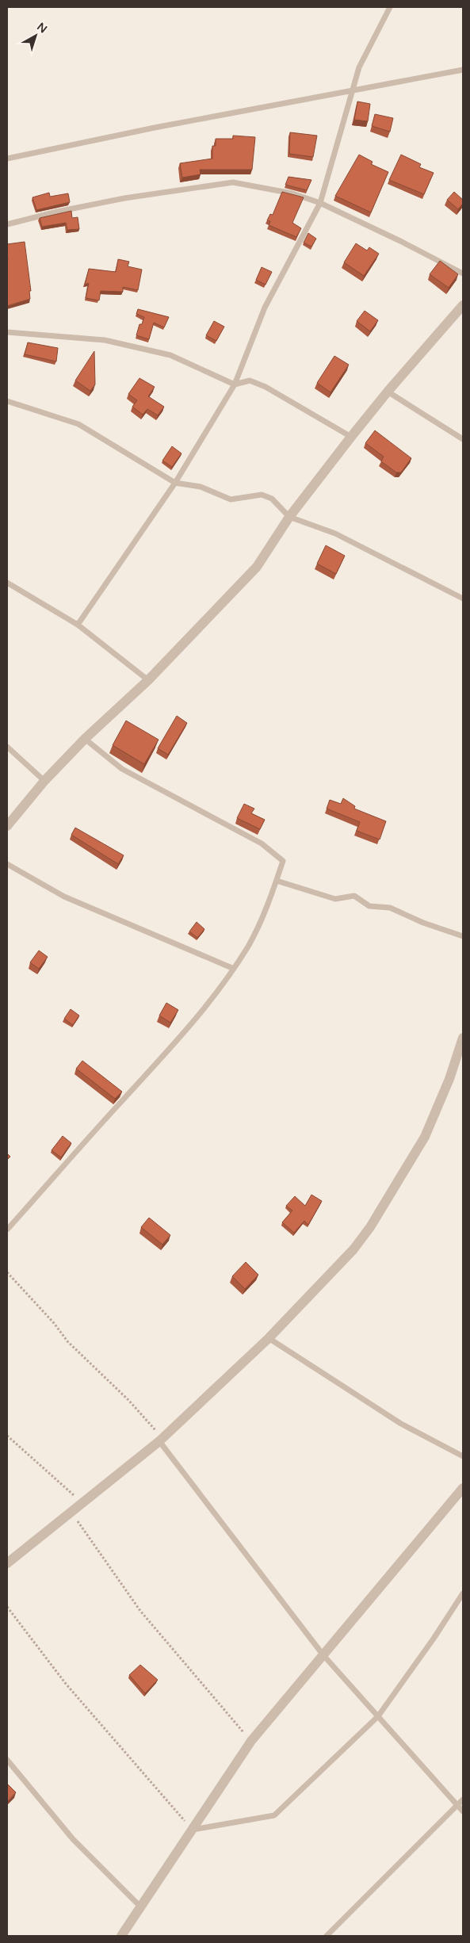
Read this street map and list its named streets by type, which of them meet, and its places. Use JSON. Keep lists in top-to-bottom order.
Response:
{
  "north": "top right"
}
